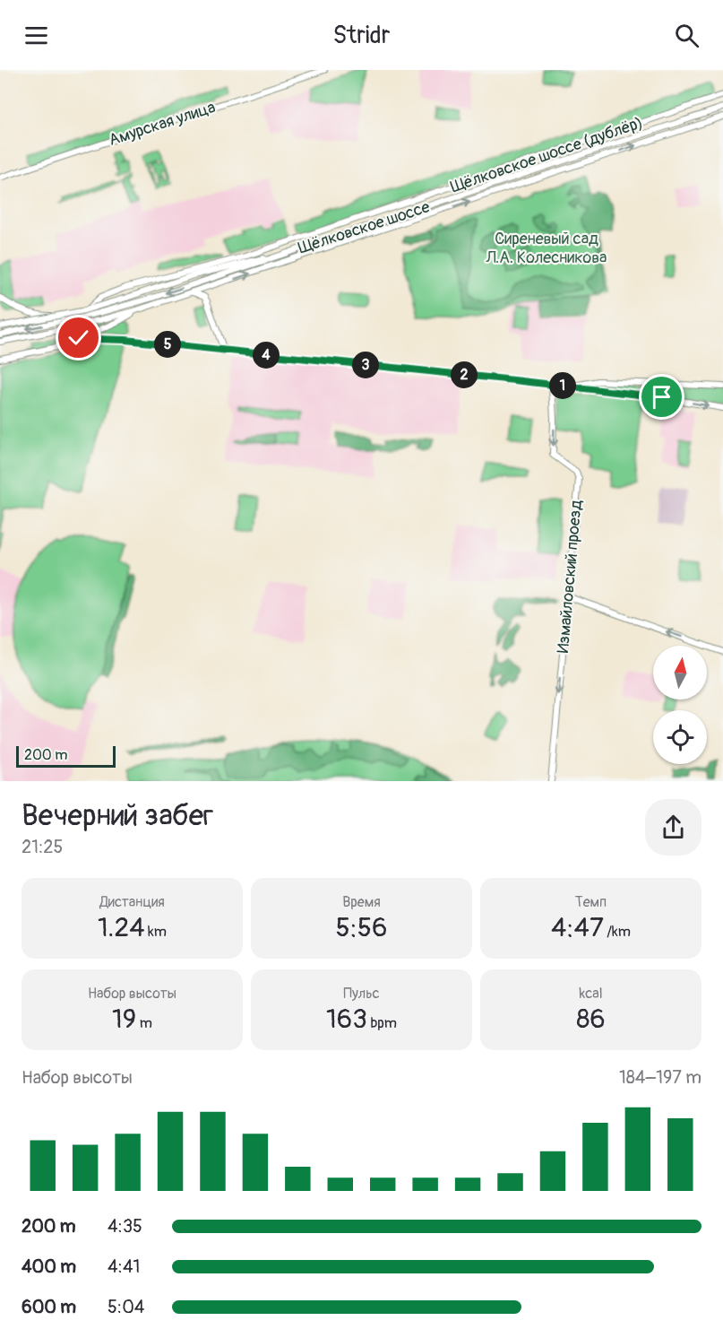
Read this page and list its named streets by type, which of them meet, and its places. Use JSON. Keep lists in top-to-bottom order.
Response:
{
  "streets": {
    "main road": [
      "Амурская улица",
      "Щёлковское шоссе (дублёр)",
      "Щёлковское шоссе",
      "Измайловский проезд"
    ]
  },
  "crossings": [
    ["Щёлковское шоссе (дублёр)", "Щёлковское шоссе"]
  ],
  "one_way": ["Измайловский проезд"],
  "parks": ["Сиреневый сад Л.А. Колесникова"],
  "scale_bar": "200 m",
  "north": "top",
  "page": {
    "header": "Stridr",
    "pins": [
      "5",
      "4",
      "3",
      "2",
      "1"
    ],
    "scale": "200 m",
    "heading": ["Вечерний забег", "21:25"],
    "stats": [
      ["Дистанция", "1.24 km"],
      ["Время", "5:56"],
      ["Темп", "4:47 /km"],
      ["Набор высоты", "19 m"],
      ["Пульс", "163 bpm"],
      ["kcal", "86"]
    ],
    "chart": ["Набор высоты", "184–197 m"],
    "list": [
      {
        "name": "200 m",
        "note": "4:35"
      },
      {
        "name": "400 m",
        "note": "4:41"
      },
      {
        "name": "600 m",
        "note": "5:04"
      }
    ]
  }
}
